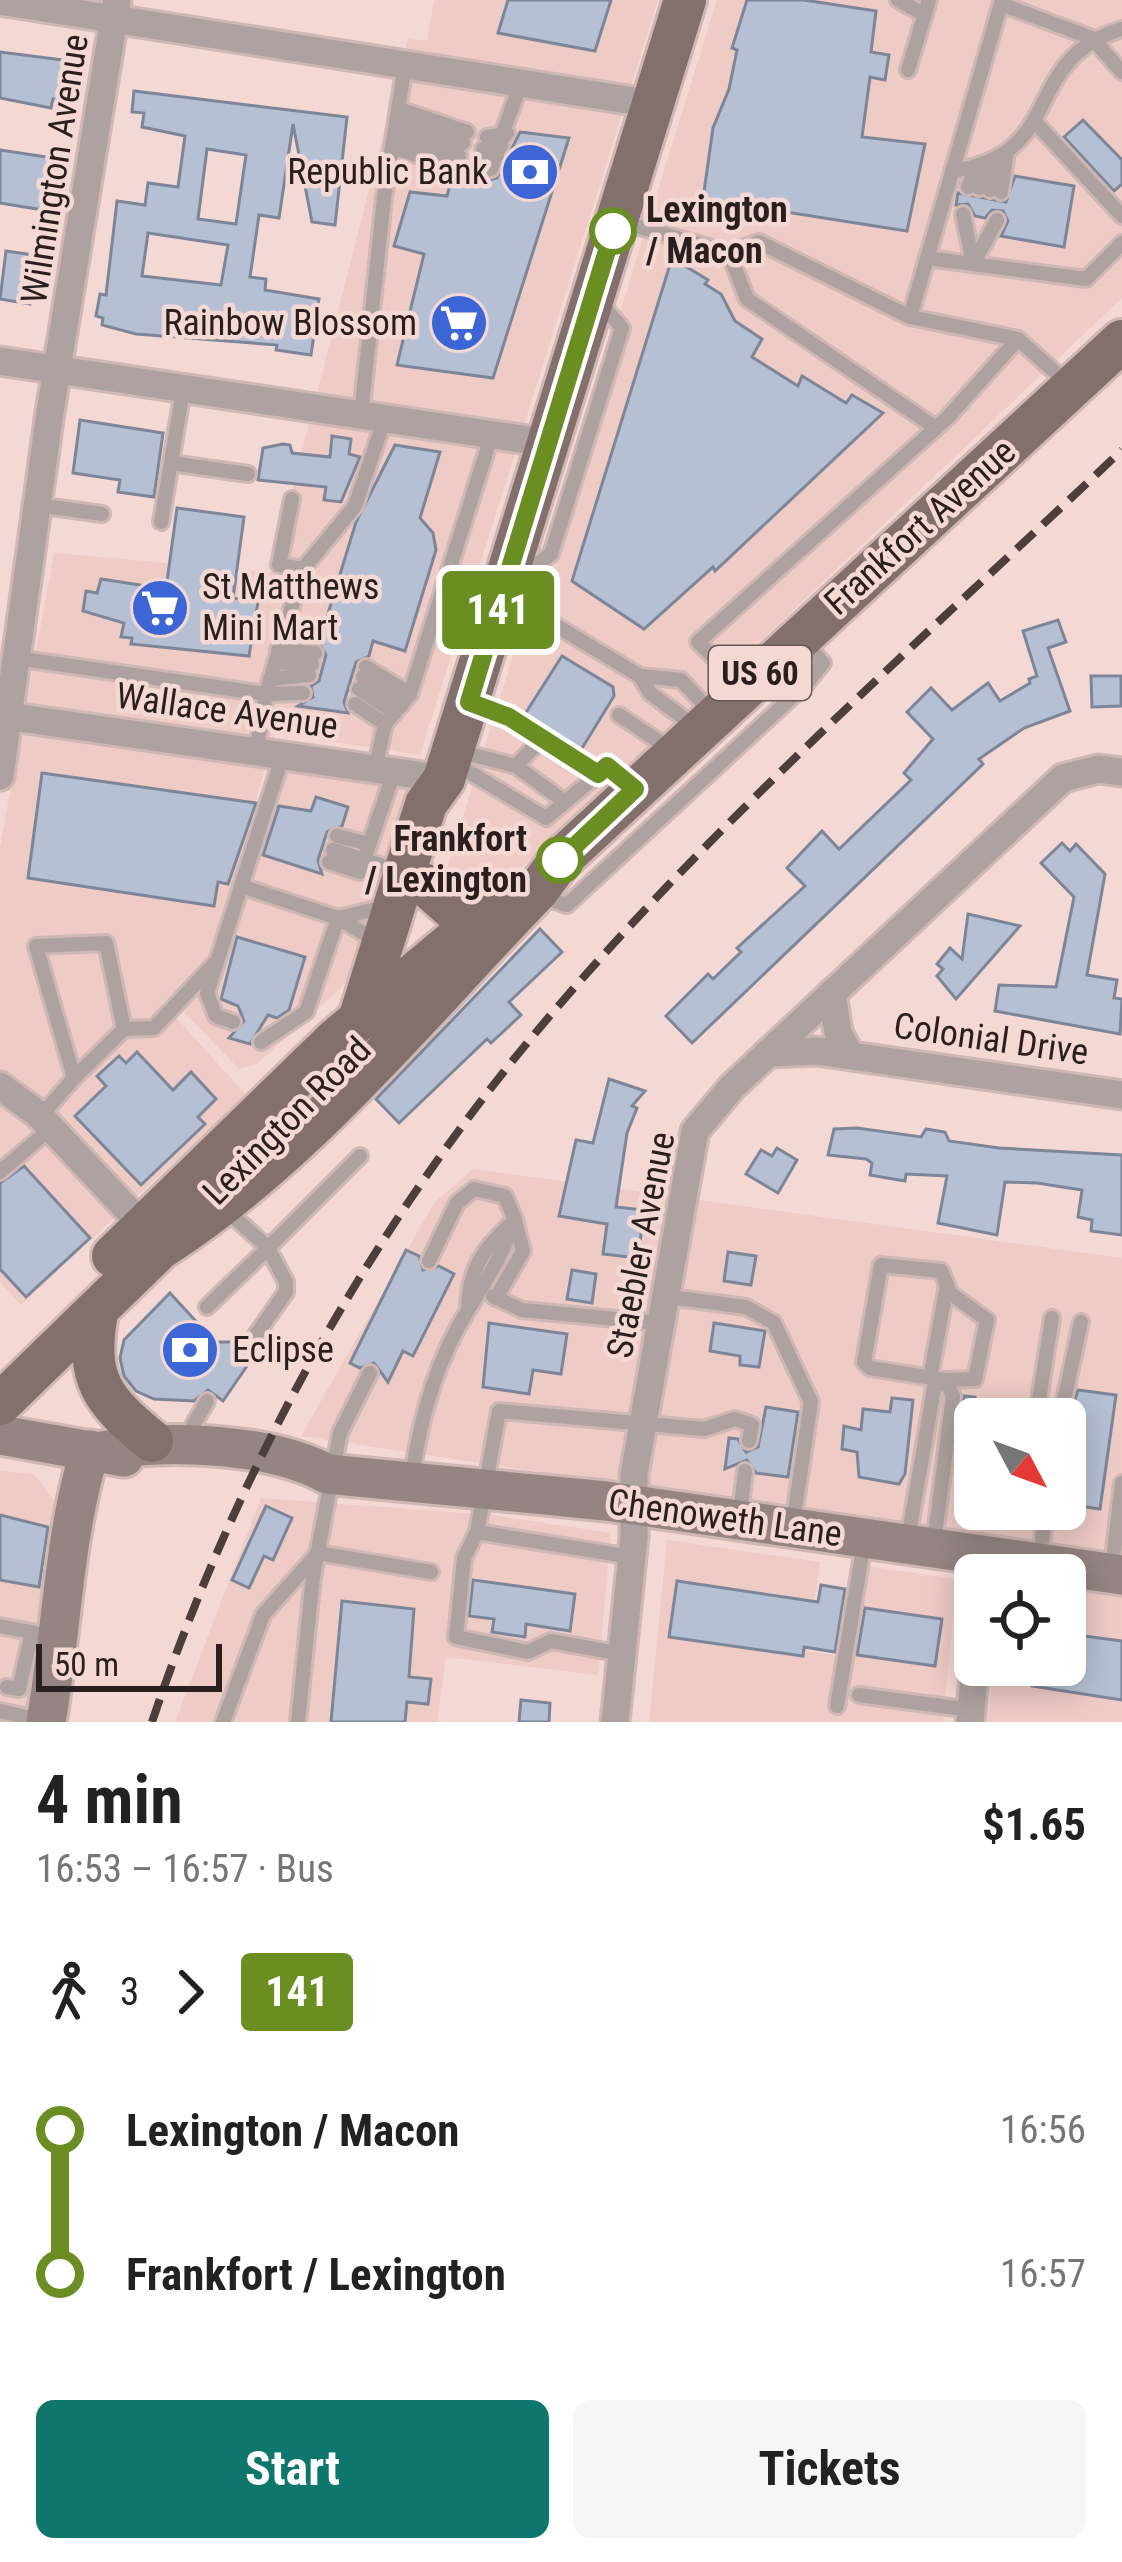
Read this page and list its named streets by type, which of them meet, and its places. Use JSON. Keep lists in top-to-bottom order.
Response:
{
  "streets": {
    "main road": [
      "Frankfort Avenue",
      "US 60",
      "Lexington Road",
      "Chenoweth Lane"
    ],
    "street": [
      "Wilmington Avenue",
      "Wallace Avenue",
      "Colonial Drive",
      "Staebler Avenue"
    ]
  },
  "crossings": [
    ["Wilmington Avenue", "Wallace Avenue"],
    ["Frankfort Avenue", "Lexington Road"],
    ["Wallace Avenue", "Lexington Road"],
    ["Colonial Drive", "Staebler Avenue"],
    ["Staebler Avenue", "Chenoweth Lane"]
  ],
  "places": {
    "bank": ["Republic Bank", "Eclipse"],
    "other": ["Lexington / Macon", "Frankfort / Lexington"],
    "supermarket": ["Rainbow Blossom", "St Matthews Mini Mart"]
  },
  "lines": ["bus line 141"],
  "scale_bar": "50 m",
  "north": "bottom right",
  "page": {
    "on_map": "141",
    "scale": "50 m",
    "heading": ["4 min", "16:53 – 16:57 · Bus", "$1.65"],
    "legs": ["3", "141"],
    "list": [
      {
        "name": "Lexington / Macon",
        "value": "16:56"
      },
      {
        "name": "Frankfort / Lexington",
        "value": "16:57"
      }
    ],
    "buttons": ["Start", "Tickets"]
  }
}
